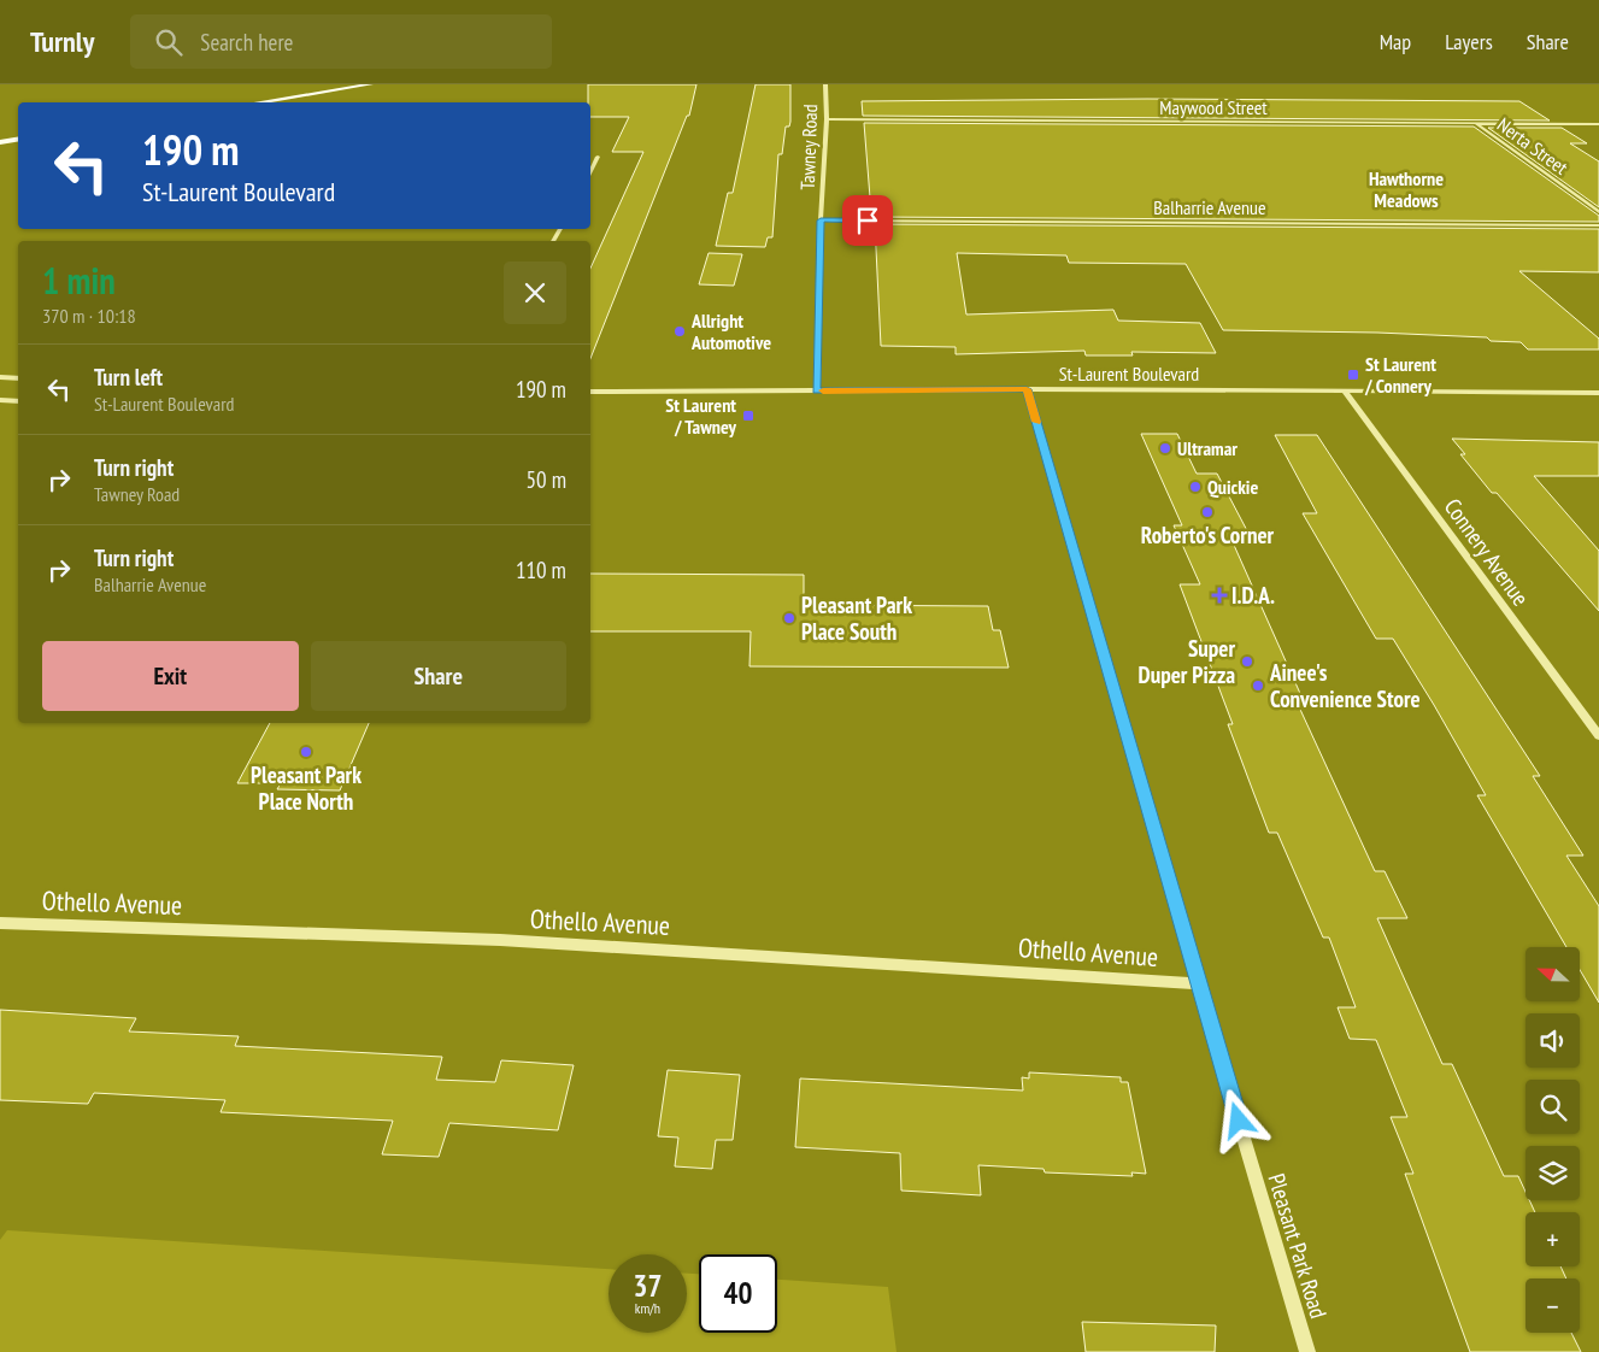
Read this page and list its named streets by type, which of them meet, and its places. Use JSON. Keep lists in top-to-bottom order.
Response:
{
  "streets": {
    "street": [
      "Maywood Street",
      "Nerta Street",
      "Tawney Road",
      "Balharrie Avenue",
      "St-Laurent Boulevard",
      "Connery Avenue",
      "Othello Avenue",
      "Pleasant Park Road"
    ]
  },
  "crossings": [
    ["Maywood Street", "Nerta Street"],
    ["Maywood Street", "Tawney Road"],
    ["Tawney Road", "Balharrie Avenue"],
    ["Tawney Road", "St-Laurent Boulevard"],
    ["St-Laurent Boulevard", "Connery Avenue"],
    ["St-Laurent Boulevard", "Pleasant Park Road"],
    ["Othello Avenue", "Pleasant Park Road"]
  ],
  "districts": ["Hawthorne Meadows"],
  "places": {
    "other": [
      "Allright Automotive",
      "Ultramar",
      "Quickie",
      "Roberto's Corner",
      "Pleasant Park Place South",
      "Super Duper Pizza",
      "Ainee's Convenience Store",
      "Pleasant Park Place North"
    ],
    "transit": ["St Laurent / Connery", "St Laurent / Tawney"],
    "health": ["I.D.A."]
  },
  "north": "left",
  "page": {
    "header": "Turnly",
    "search": "Search here",
    "nav": ["Map", "Layers", "Share"],
    "turn": ["190 m", "St-Laurent Boulevard"],
    "heading": ["1 min", "370 m · 10:18"],
    "list": [
      {
        "name": "Turn left",
        "note": "St-Laurent Boulevard",
        "value": "190 m"
      },
      {
        "name": "Turn right",
        "note": "Tawney Road",
        "value": "50 m"
      },
      {
        "name": "Turn right",
        "note": "Balharrie Avenue",
        "value": "110 m"
      }
    ],
    "buttons": ["Exit", "Share"],
    "map_buttons": ["+", "−"],
    "speed": "37 km/h",
    "limit": "40"
  }
}
